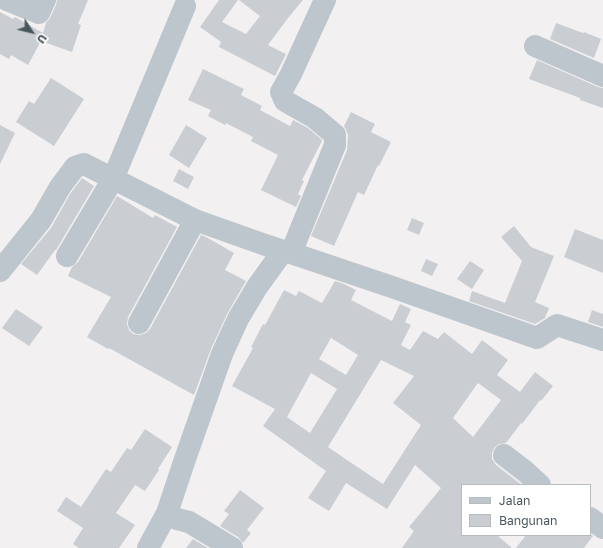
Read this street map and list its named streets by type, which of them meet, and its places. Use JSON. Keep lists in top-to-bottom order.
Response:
{
  "legend": ["Jalan", "Bangunan"],
  "north": "bottom right"
}
